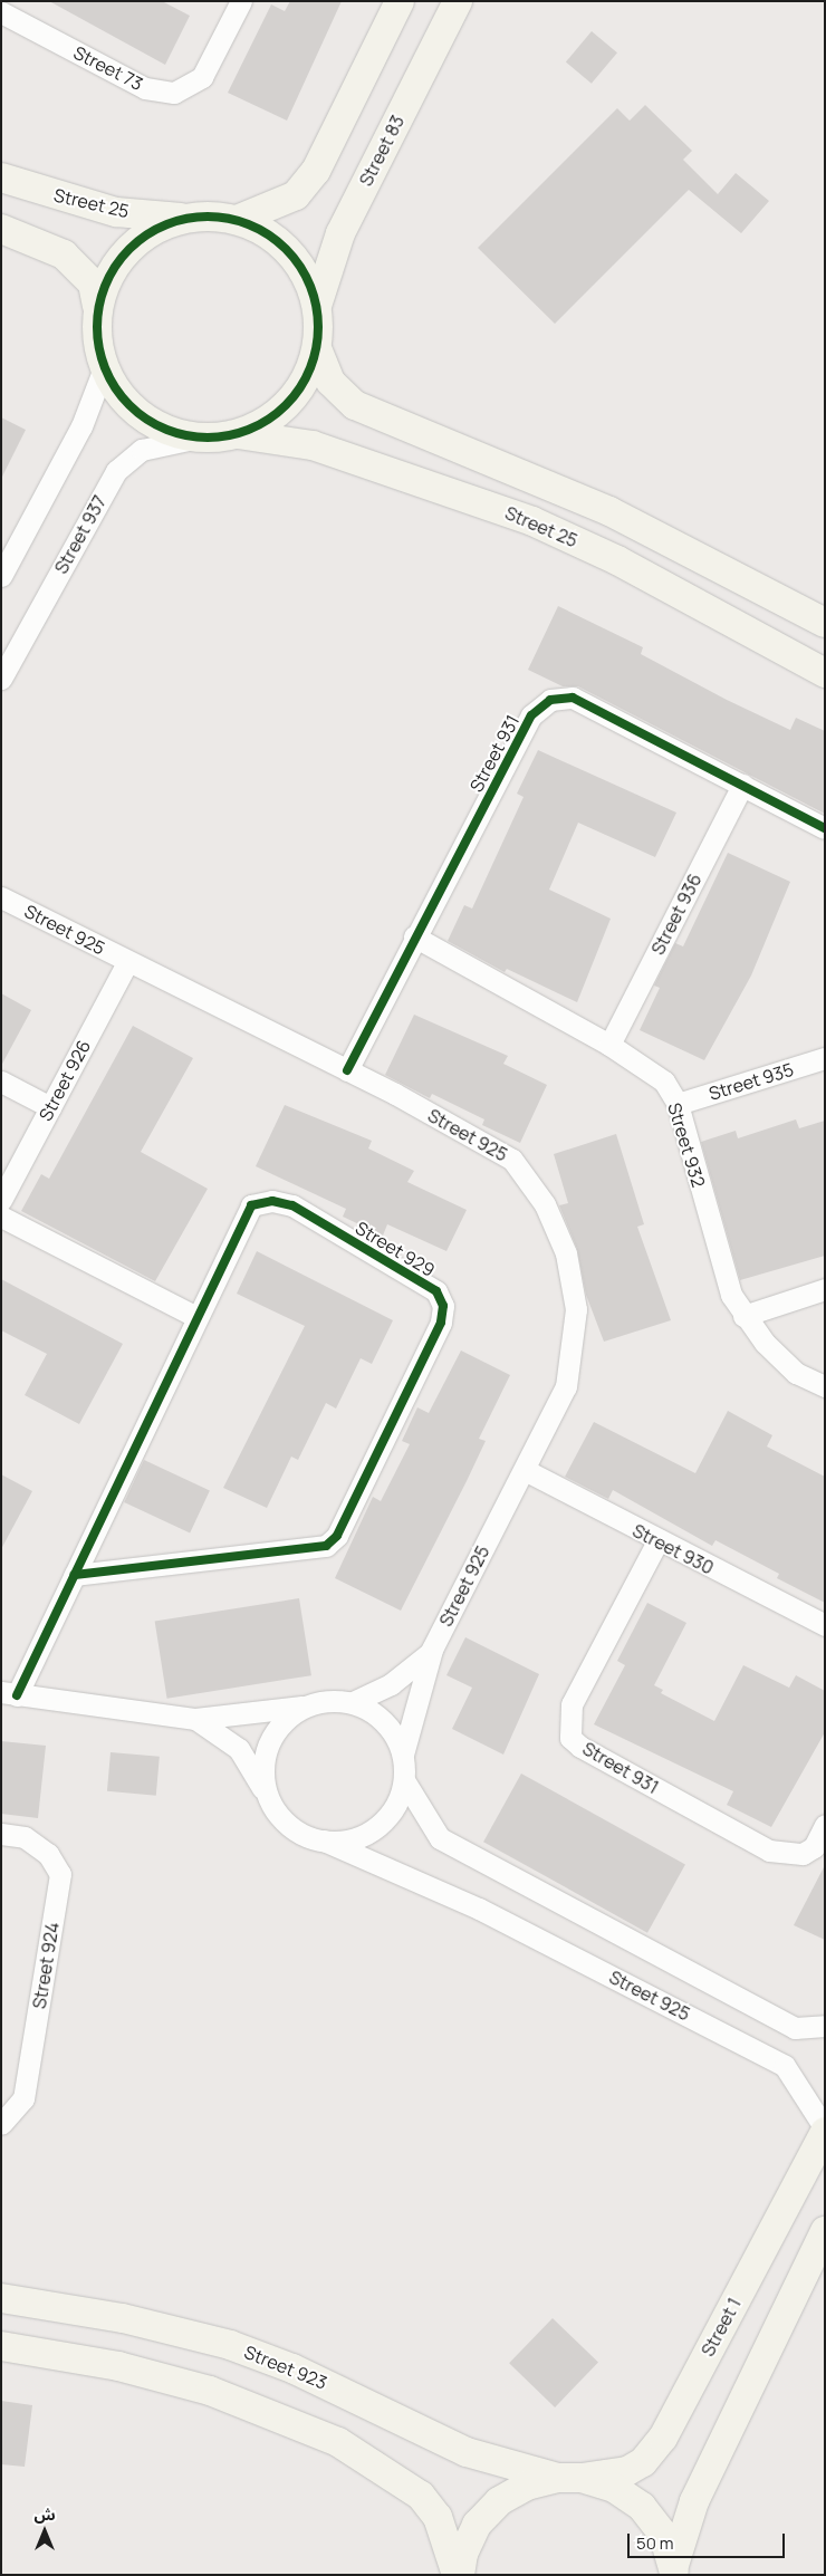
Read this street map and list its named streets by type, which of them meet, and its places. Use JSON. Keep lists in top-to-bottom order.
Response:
{
  "streets": {
    "street": [
      "Street 73",
      "Street 83",
      "Street 25",
      "Street 937",
      "Street 931",
      "Street 936",
      "Street 925",
      "Street 926",
      "Street 935",
      "Street 932",
      "Street 929",
      "Street 930",
      "Street 924",
      "Street 1",
      "Street 923"
    ]
  },
  "crossings": [
    ["Street 931", "Street 936"],
    ["Street 931", "Street 925"],
    ["Street 931", "Street 932"],
    ["Street 931", "Street 930"],
    ["Street 936", "Street 932"],
    ["Street 925", "Street 926"],
    ["Street 925", "Street 930"],
    ["Street 925", "Street 1"],
    ["Street 935", "Street 932"],
    ["Street 1", "Street 923"]
  ],
  "scale_bar": "50 m",
  "north": "top"
}
